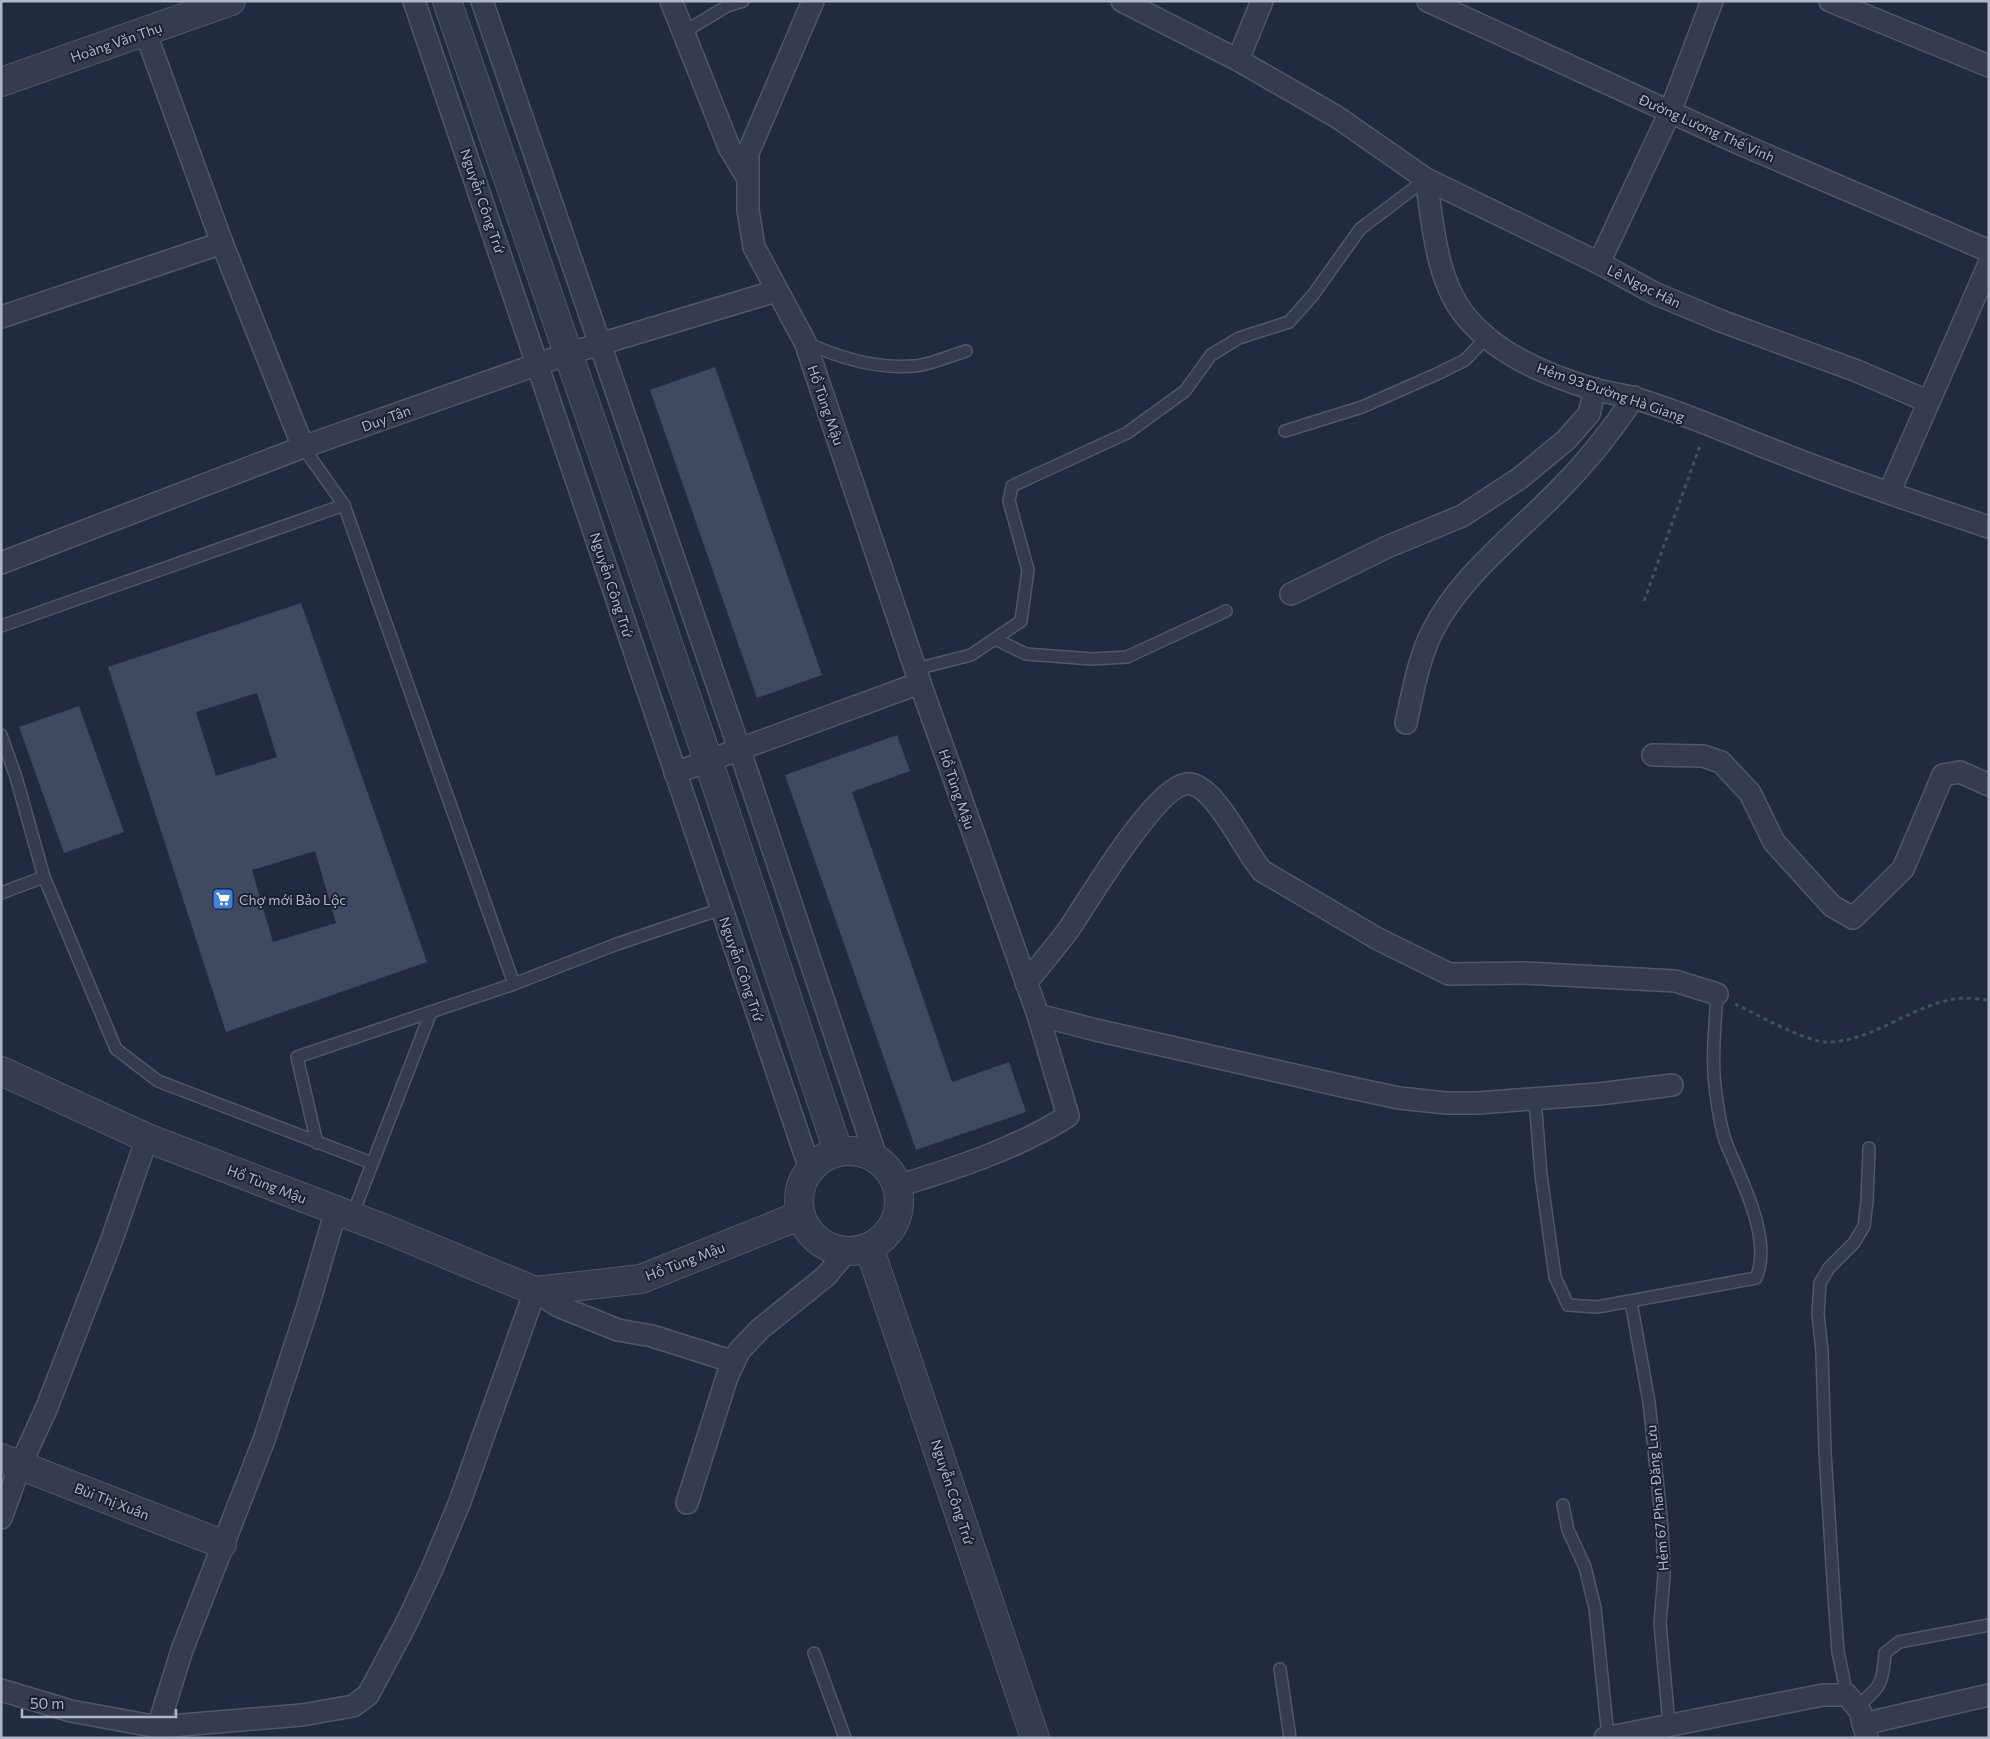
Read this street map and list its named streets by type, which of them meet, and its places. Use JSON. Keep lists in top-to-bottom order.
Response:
{
  "streets": {
    "street": [
      "Hoàng Văn Thụ",
      "Đường Lương Thế Vinh",
      "Nguyễn Công Trứ",
      "Lê Ngọc Hân",
      "Hẻm 93 Đường Hà Giang",
      "Hồ Tùng Mậu",
      "Duy Tân",
      "Bùi Thị Xuân"
    ],
    "lane": ["Hẻm 67 Phan Đăng Lưu"]
  },
  "crossings": [
    ["Đường Lương Thế Vinh", "Lê Ngọc Hân"],
    ["Nguyễn Công Trứ", "Hồ Tùng Mậu"],
    ["Nguyễn Công Trứ", "Duy Tân"],
    ["Hồ Tùng Mậu", "Duy Tân"]
  ],
  "places": {
    "supermarket": ["Chợ mới Bảo Lộc"]
  },
  "scale_bar": "50 m"
}
